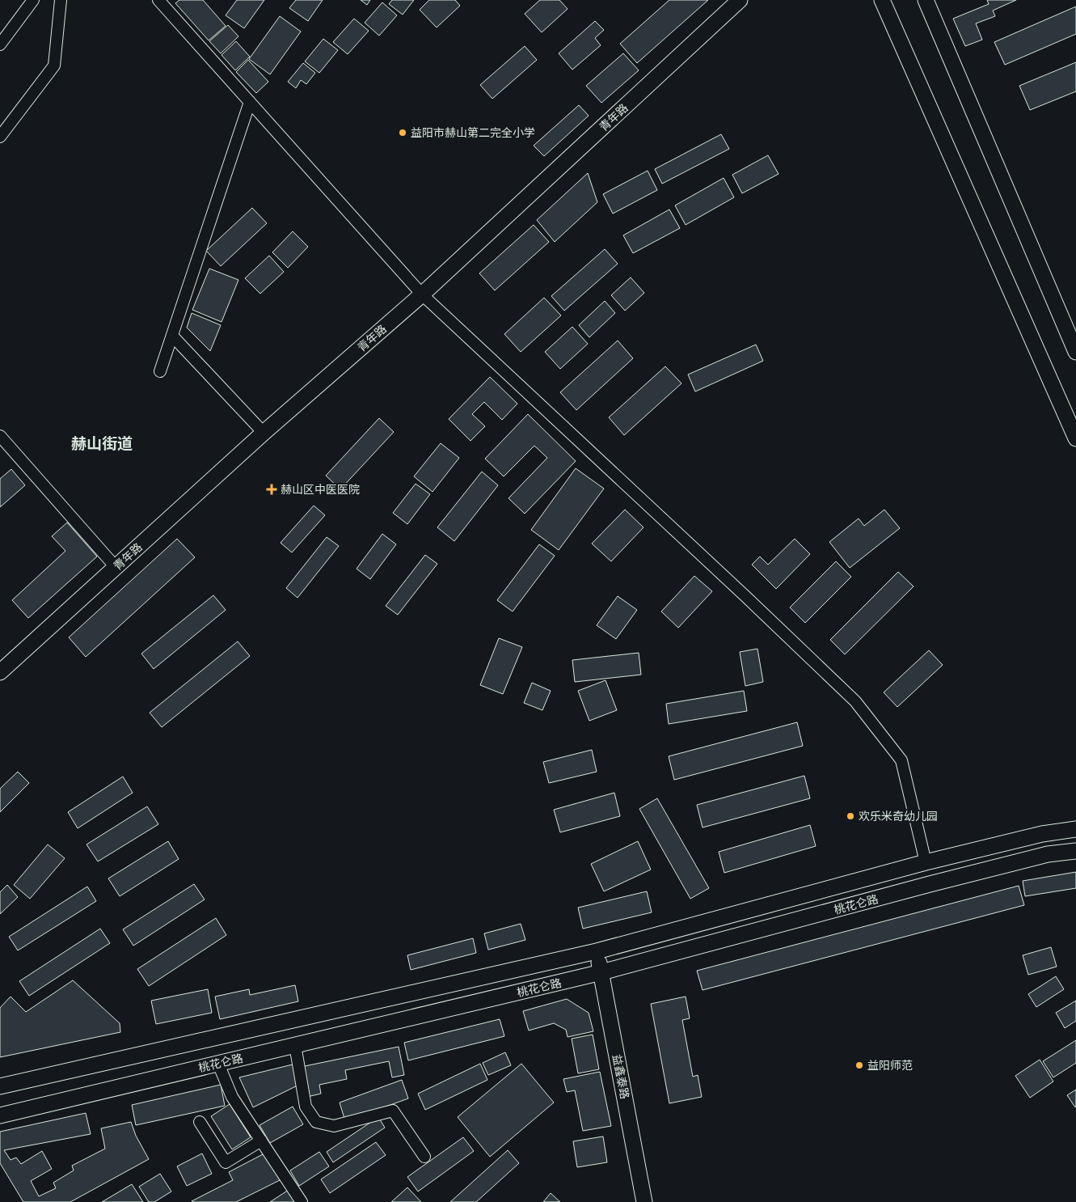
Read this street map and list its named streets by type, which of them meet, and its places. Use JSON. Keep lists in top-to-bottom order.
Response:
{
  "streets": {
    "main road": ["青年路", "桃花仑路", "益鑫泰路"]
  },
  "crossings": [
    ["桃花仑路", "益鑫泰路"]
  ],
  "districts": ["赫山街道"],
  "places": {
    "other": ["益阳市赫山第二完全小学", "欢乐米奇幼儿园", "益阳师范"],
    "health": ["赫山区中医医院"]
  }
}
